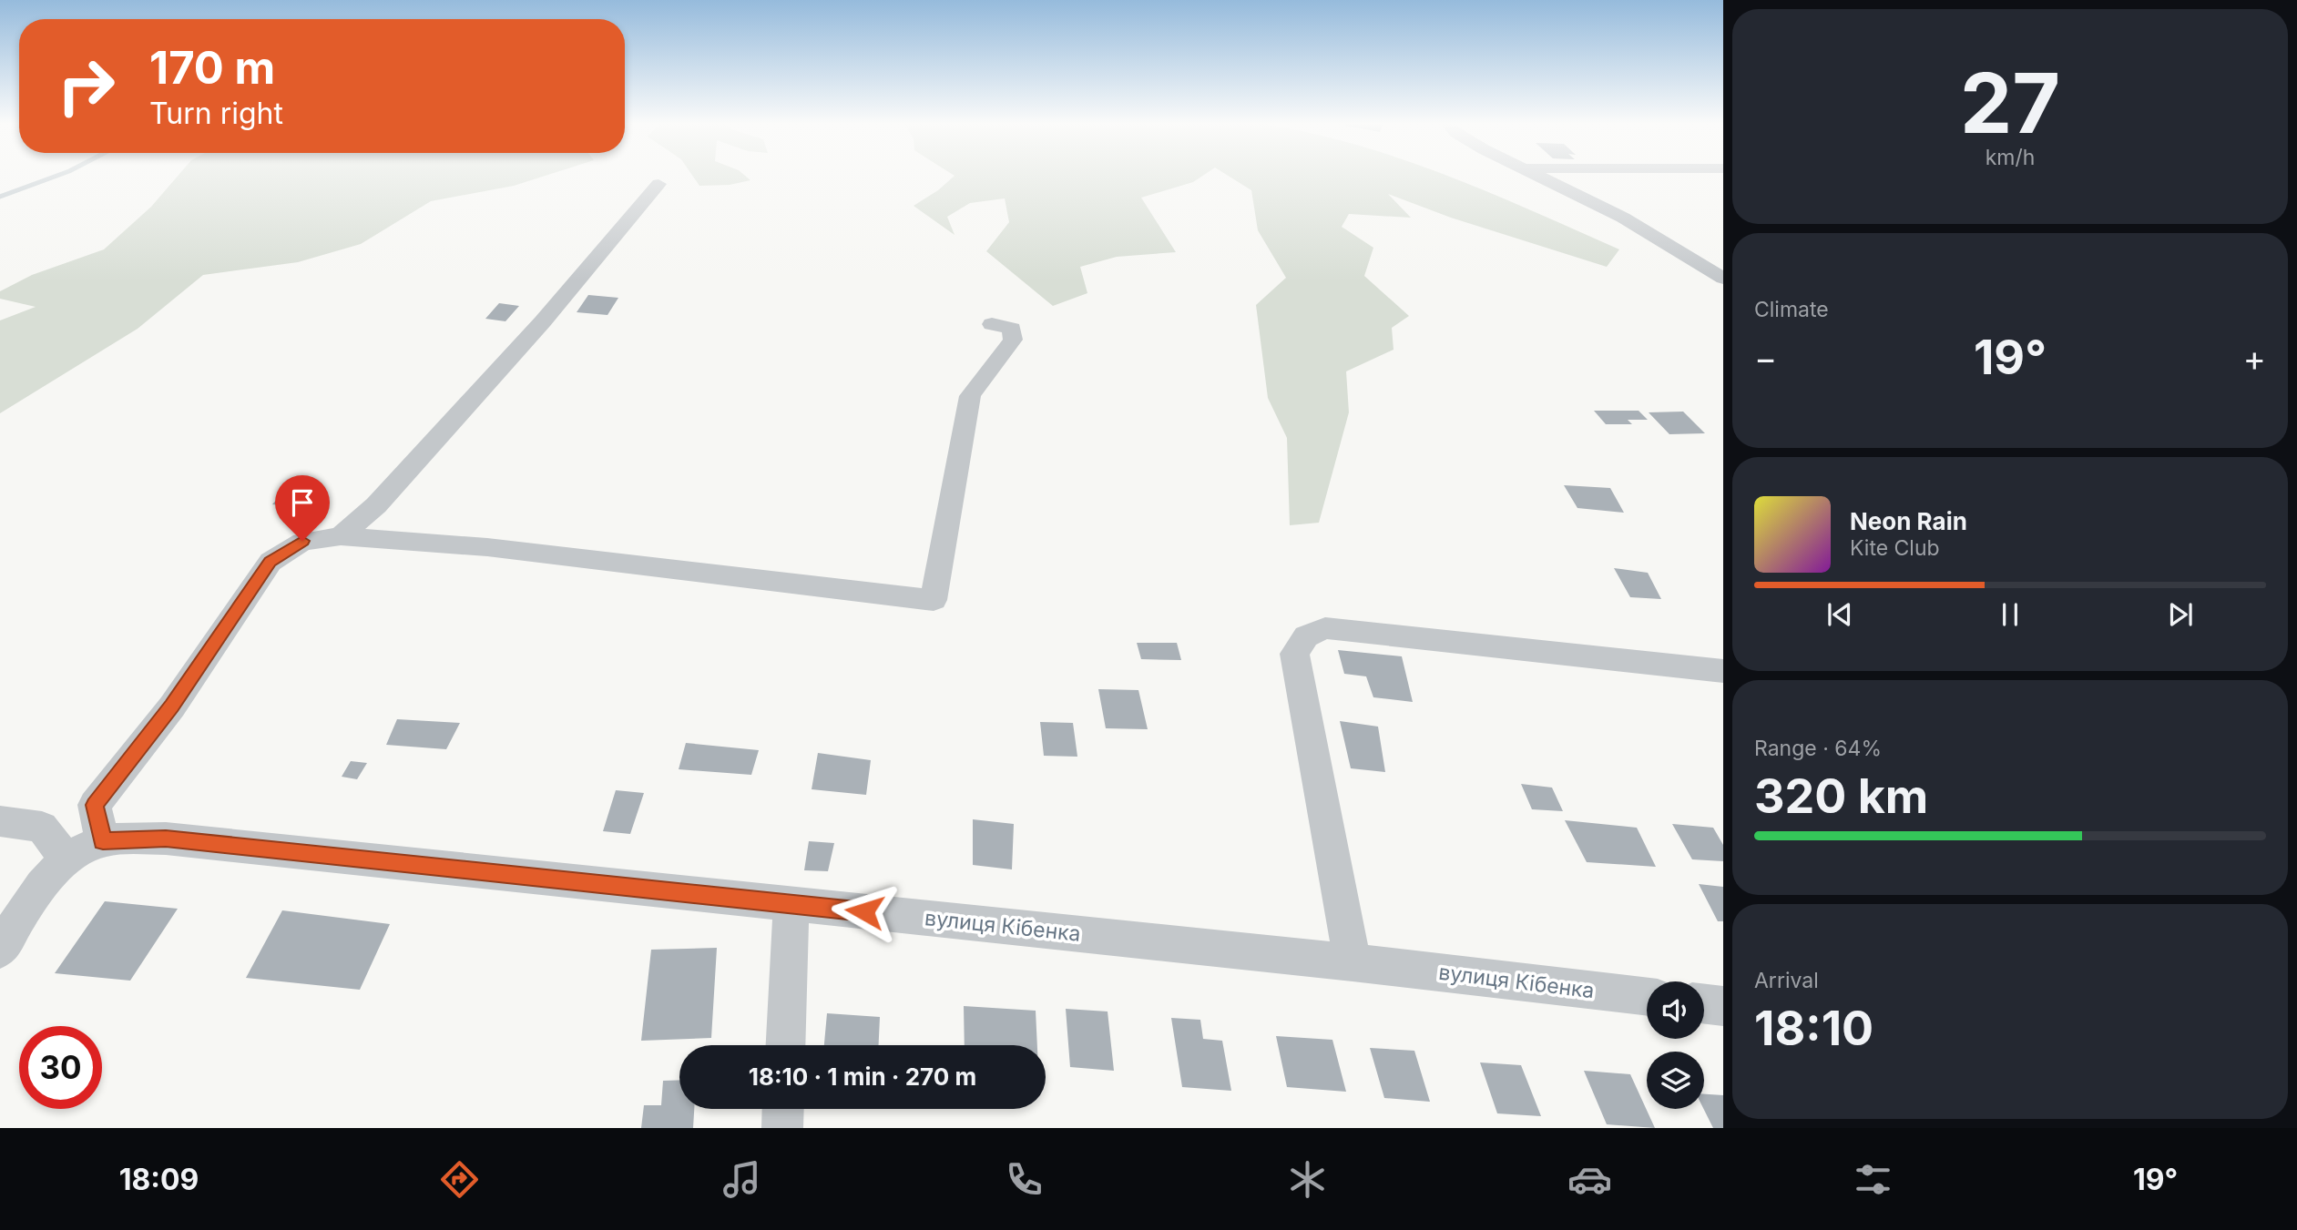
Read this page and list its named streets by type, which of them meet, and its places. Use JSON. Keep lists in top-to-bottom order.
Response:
{
  "streets": {
    "street": ["вулиця Кібенка"]
  },
  "page": {
    "tile": [
      ["27", "km/h"],
      "Climate",
      ["Range · 64%", "320 km"],
      ["Arrival", "18:10"]
    ],
    "turn": ["170 m", "Turn right"],
    "heat": ["−", "19°", "+"],
    "song": ["Neon Rain", "Kite Club"],
    "limit": "30",
    "trip": "18:10 · 1 min · 270 m",
    "tabs": ["18:09", "19°"]
  }
}
